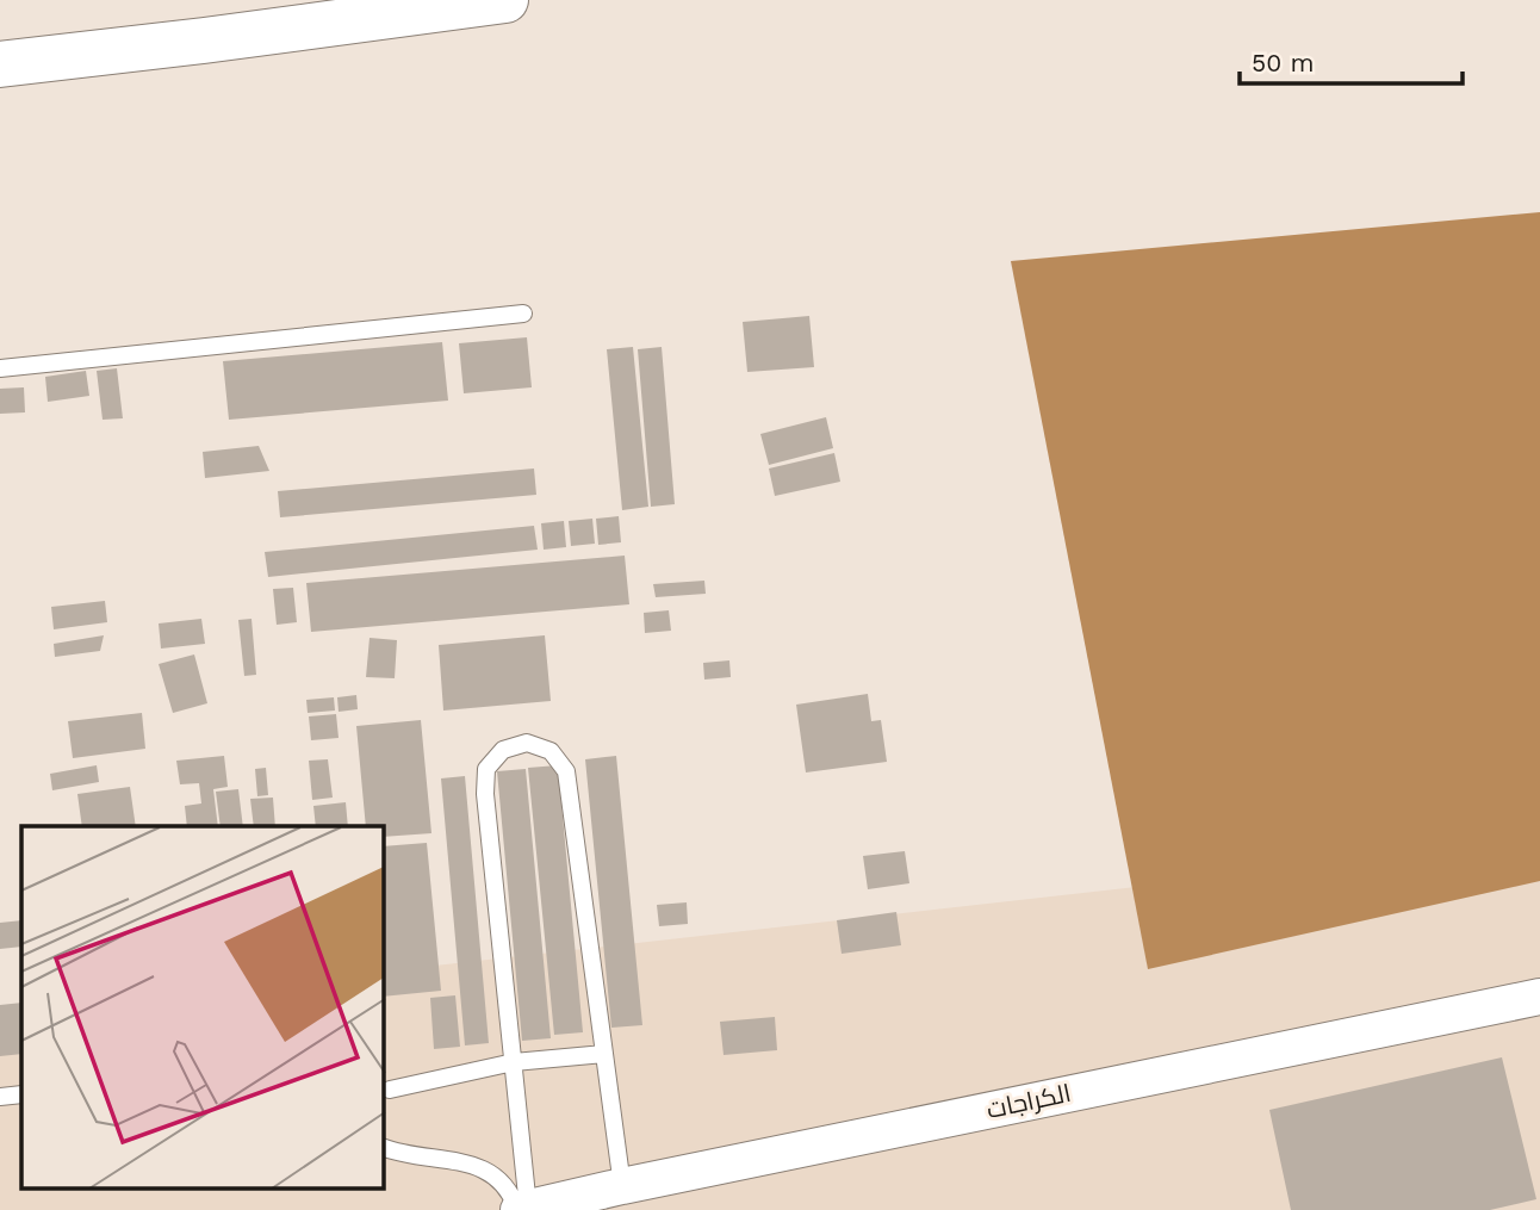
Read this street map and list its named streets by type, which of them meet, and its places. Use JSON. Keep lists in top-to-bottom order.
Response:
{
  "streets": {
    "street": ["الكراجات"]
  },
  "scale_bar": "50 m"
}
